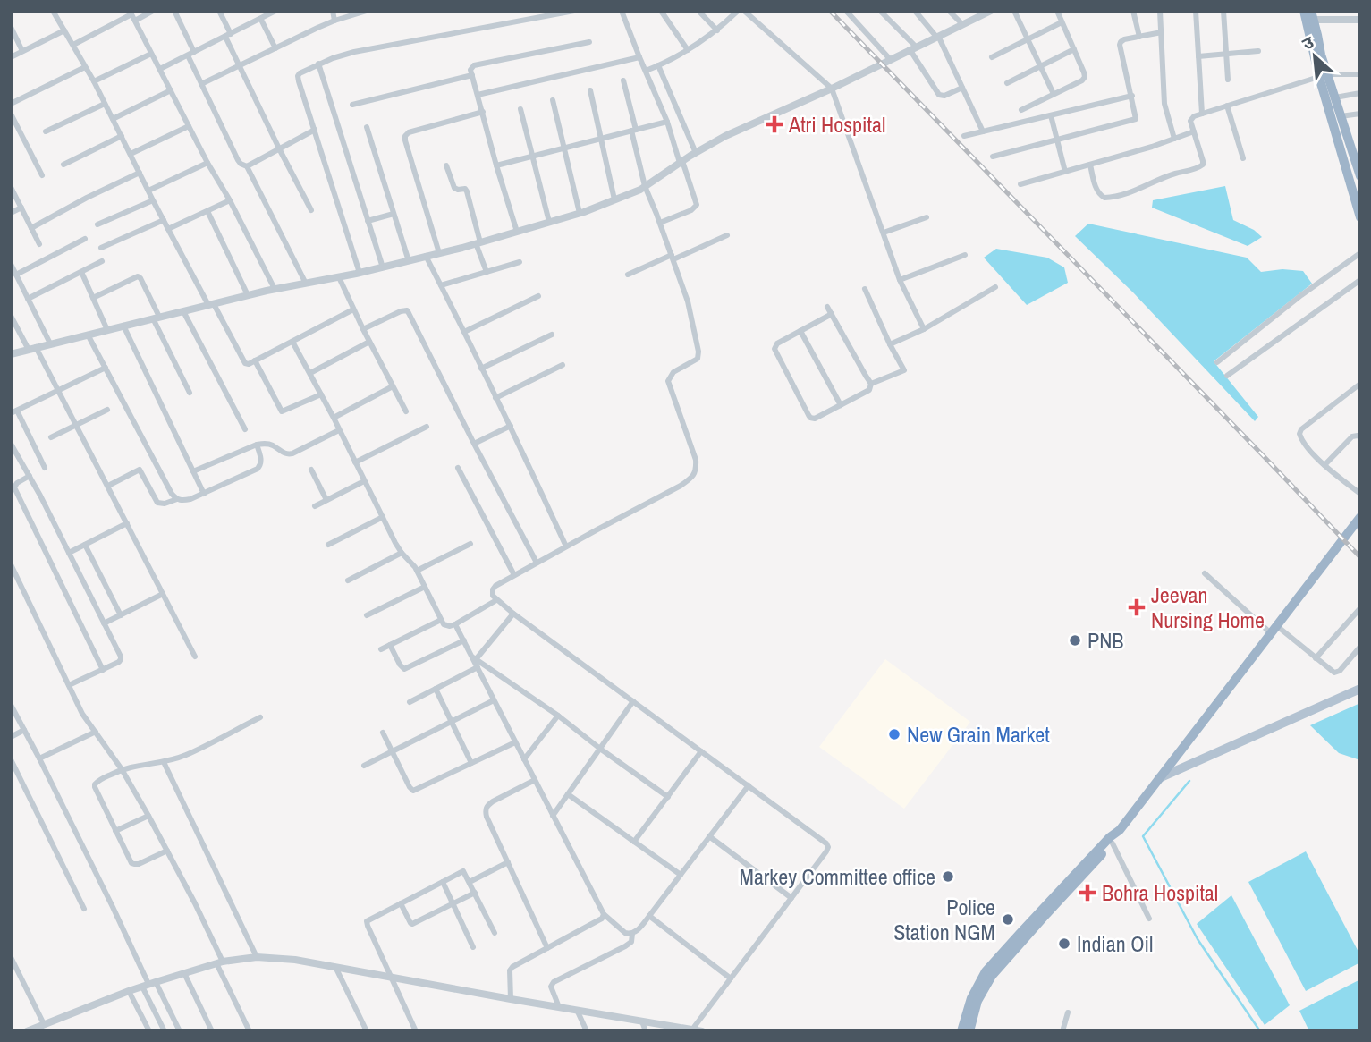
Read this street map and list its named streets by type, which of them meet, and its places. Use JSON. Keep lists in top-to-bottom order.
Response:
{
  "places": {
    "health": ["Atri Hospital", "Jeevan Nursing Home", "Bohra Hospital"],
    "other": [
      "PNB",
      "New Grain Market",
      "Markey Committee office",
      "Police Station NGM",
      "Indian Oil"
    ]
  },
  "north": "top left"
}
